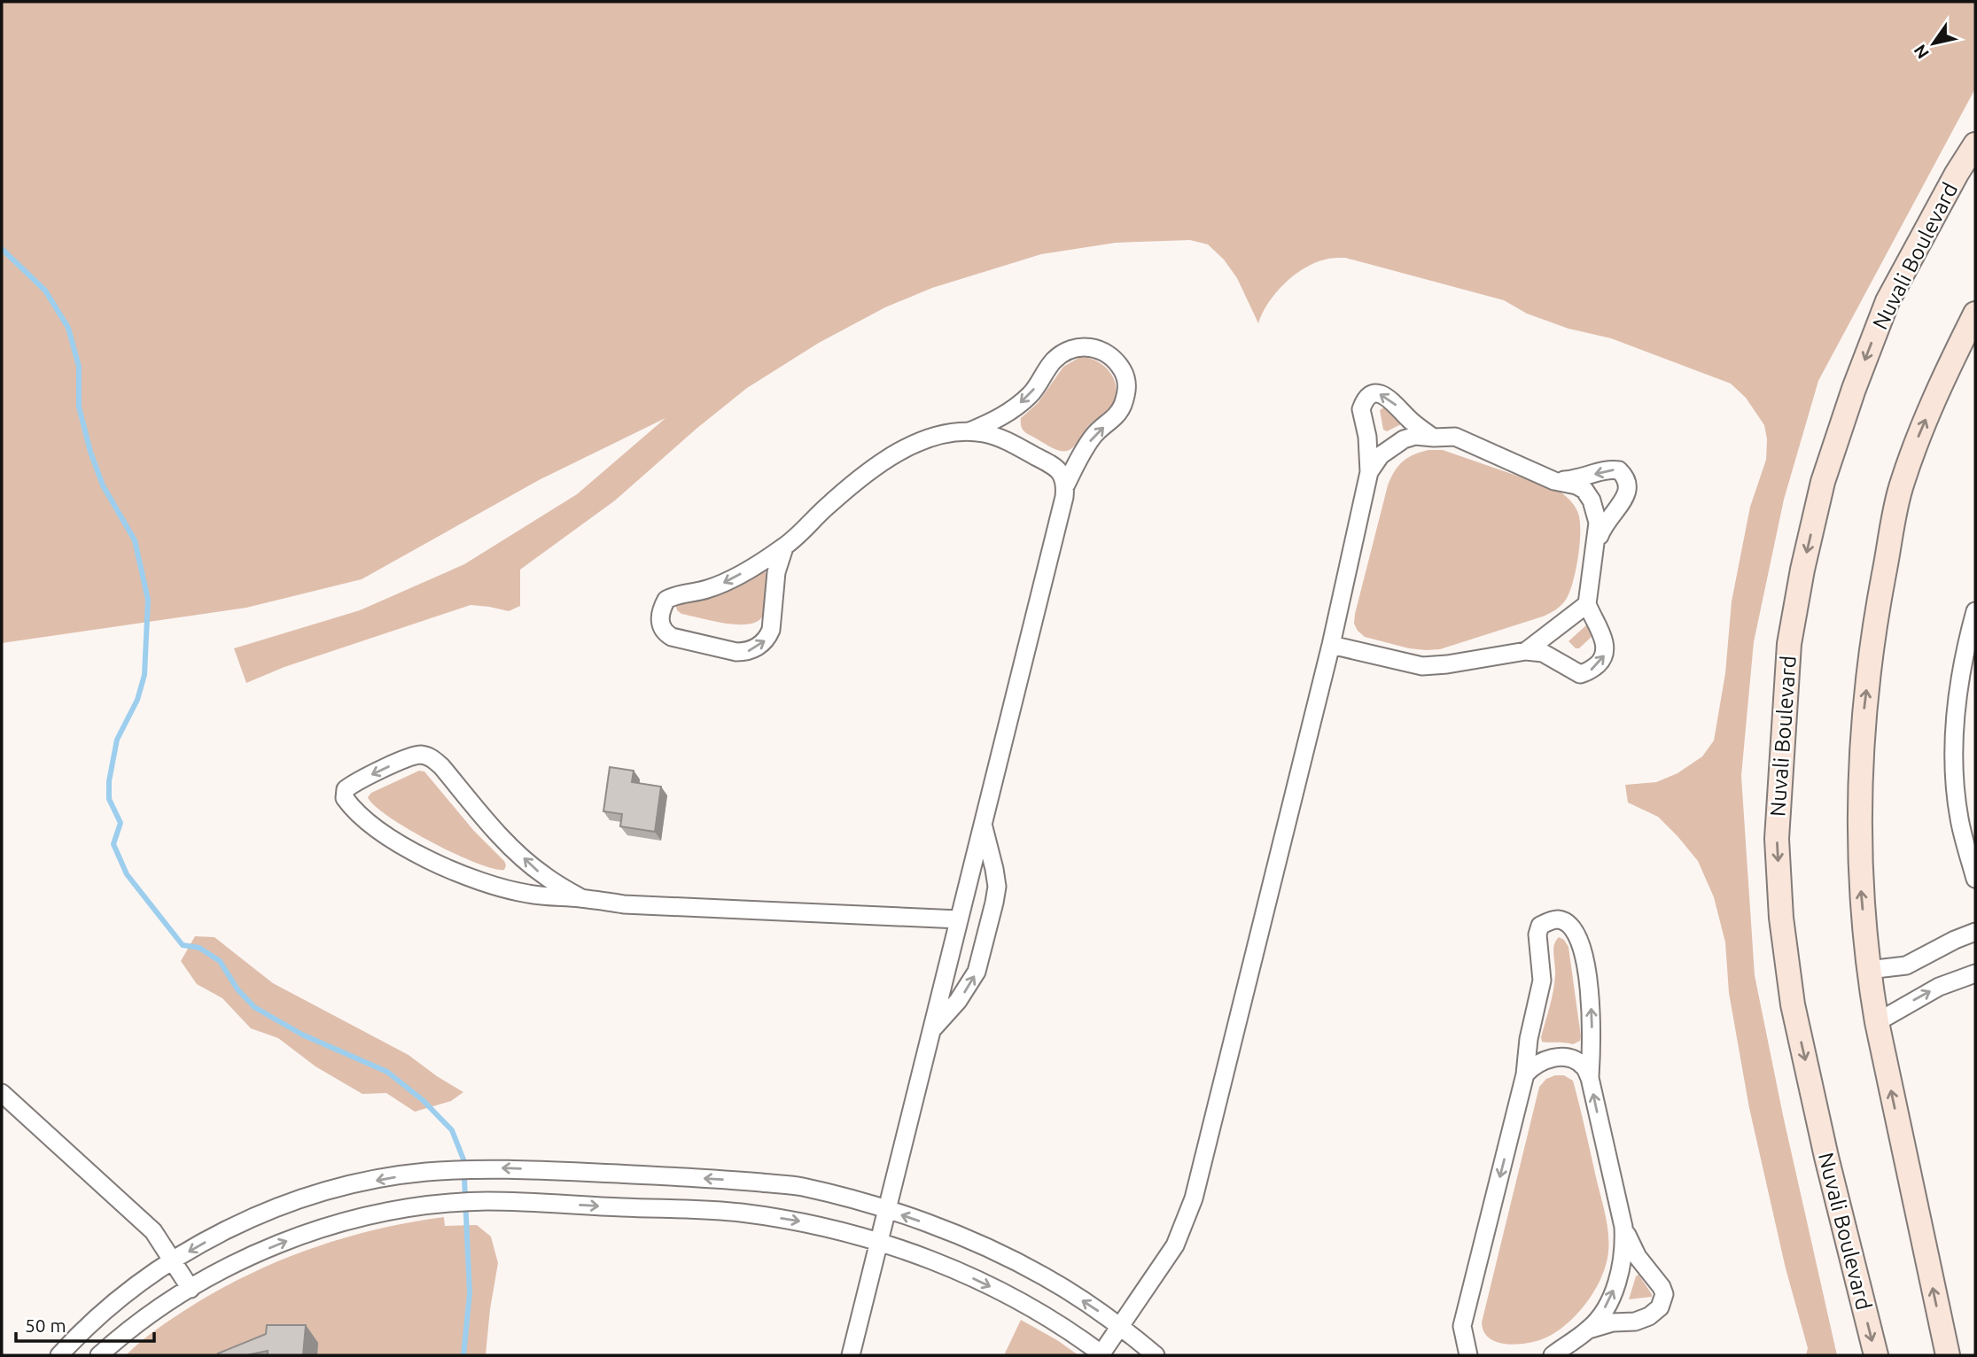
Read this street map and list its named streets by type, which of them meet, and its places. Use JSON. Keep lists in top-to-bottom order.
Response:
{
  "streets": {
    "main road": ["Nuvali Boulevard"]
  },
  "scale_bar": "50 m",
  "north": "bottom left"
}
